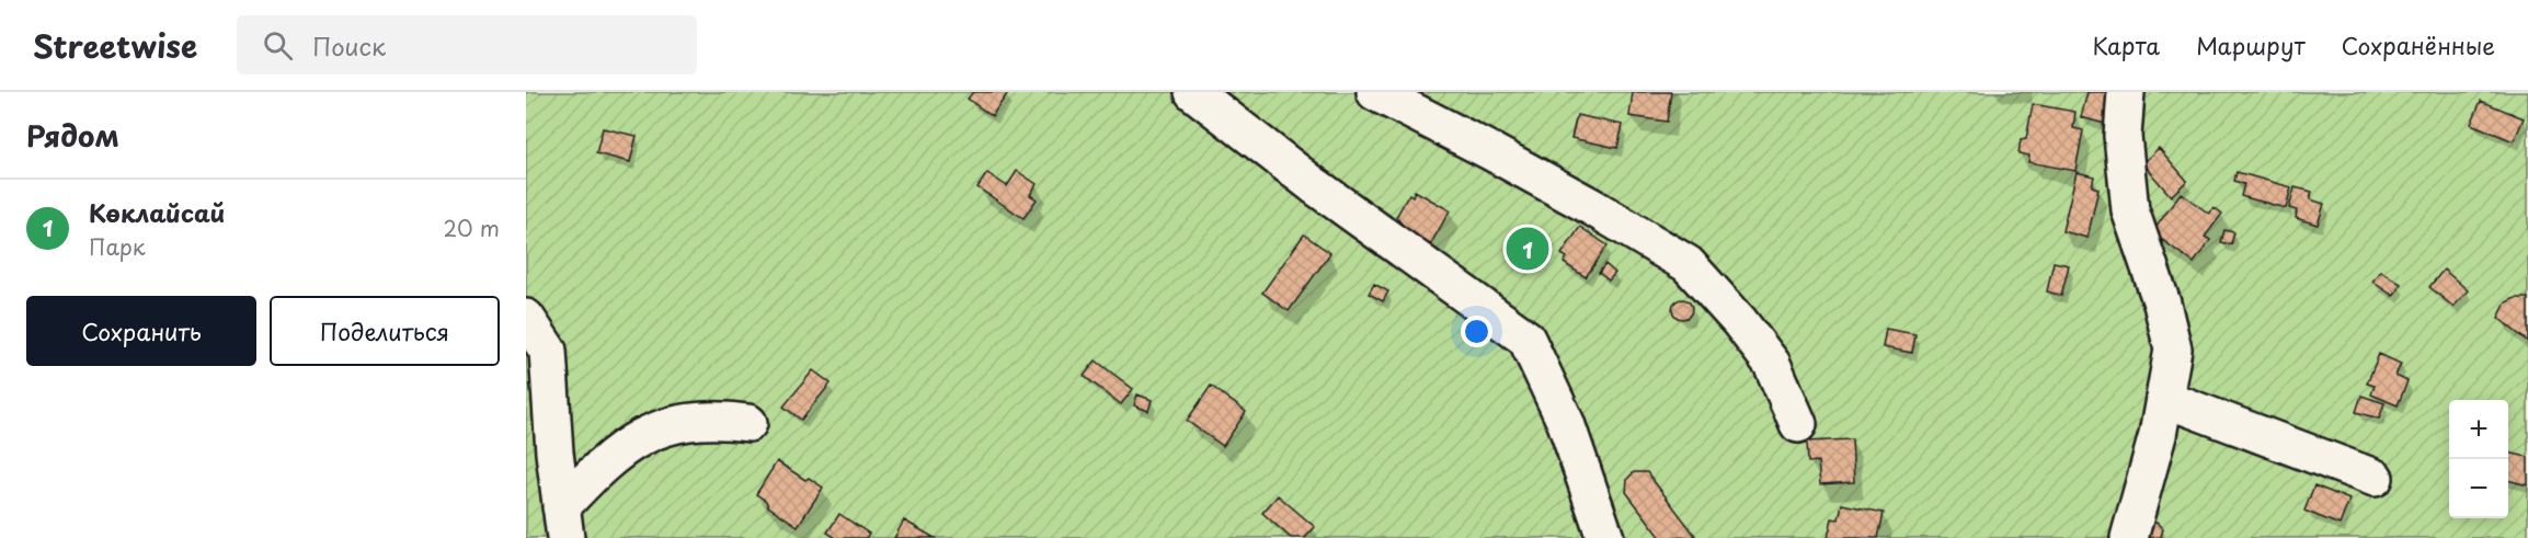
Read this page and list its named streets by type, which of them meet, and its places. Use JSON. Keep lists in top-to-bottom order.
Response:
{
  "page": {
    "header": "Streetwise",
    "search": "Поиск",
    "nav": ["Карта", "Маршрут", "Сохранённые"],
    "heading": "Рядом",
    "list": [
      {
        "mark": "1",
        "name": "Көклайсай",
        "note": "Парк",
        "value": "20 m"
      }
    ],
    "pins": "1",
    "buttons": ["Сохранить", "Поделиться"],
    "map_buttons": ["+", "−"]
  }
}
